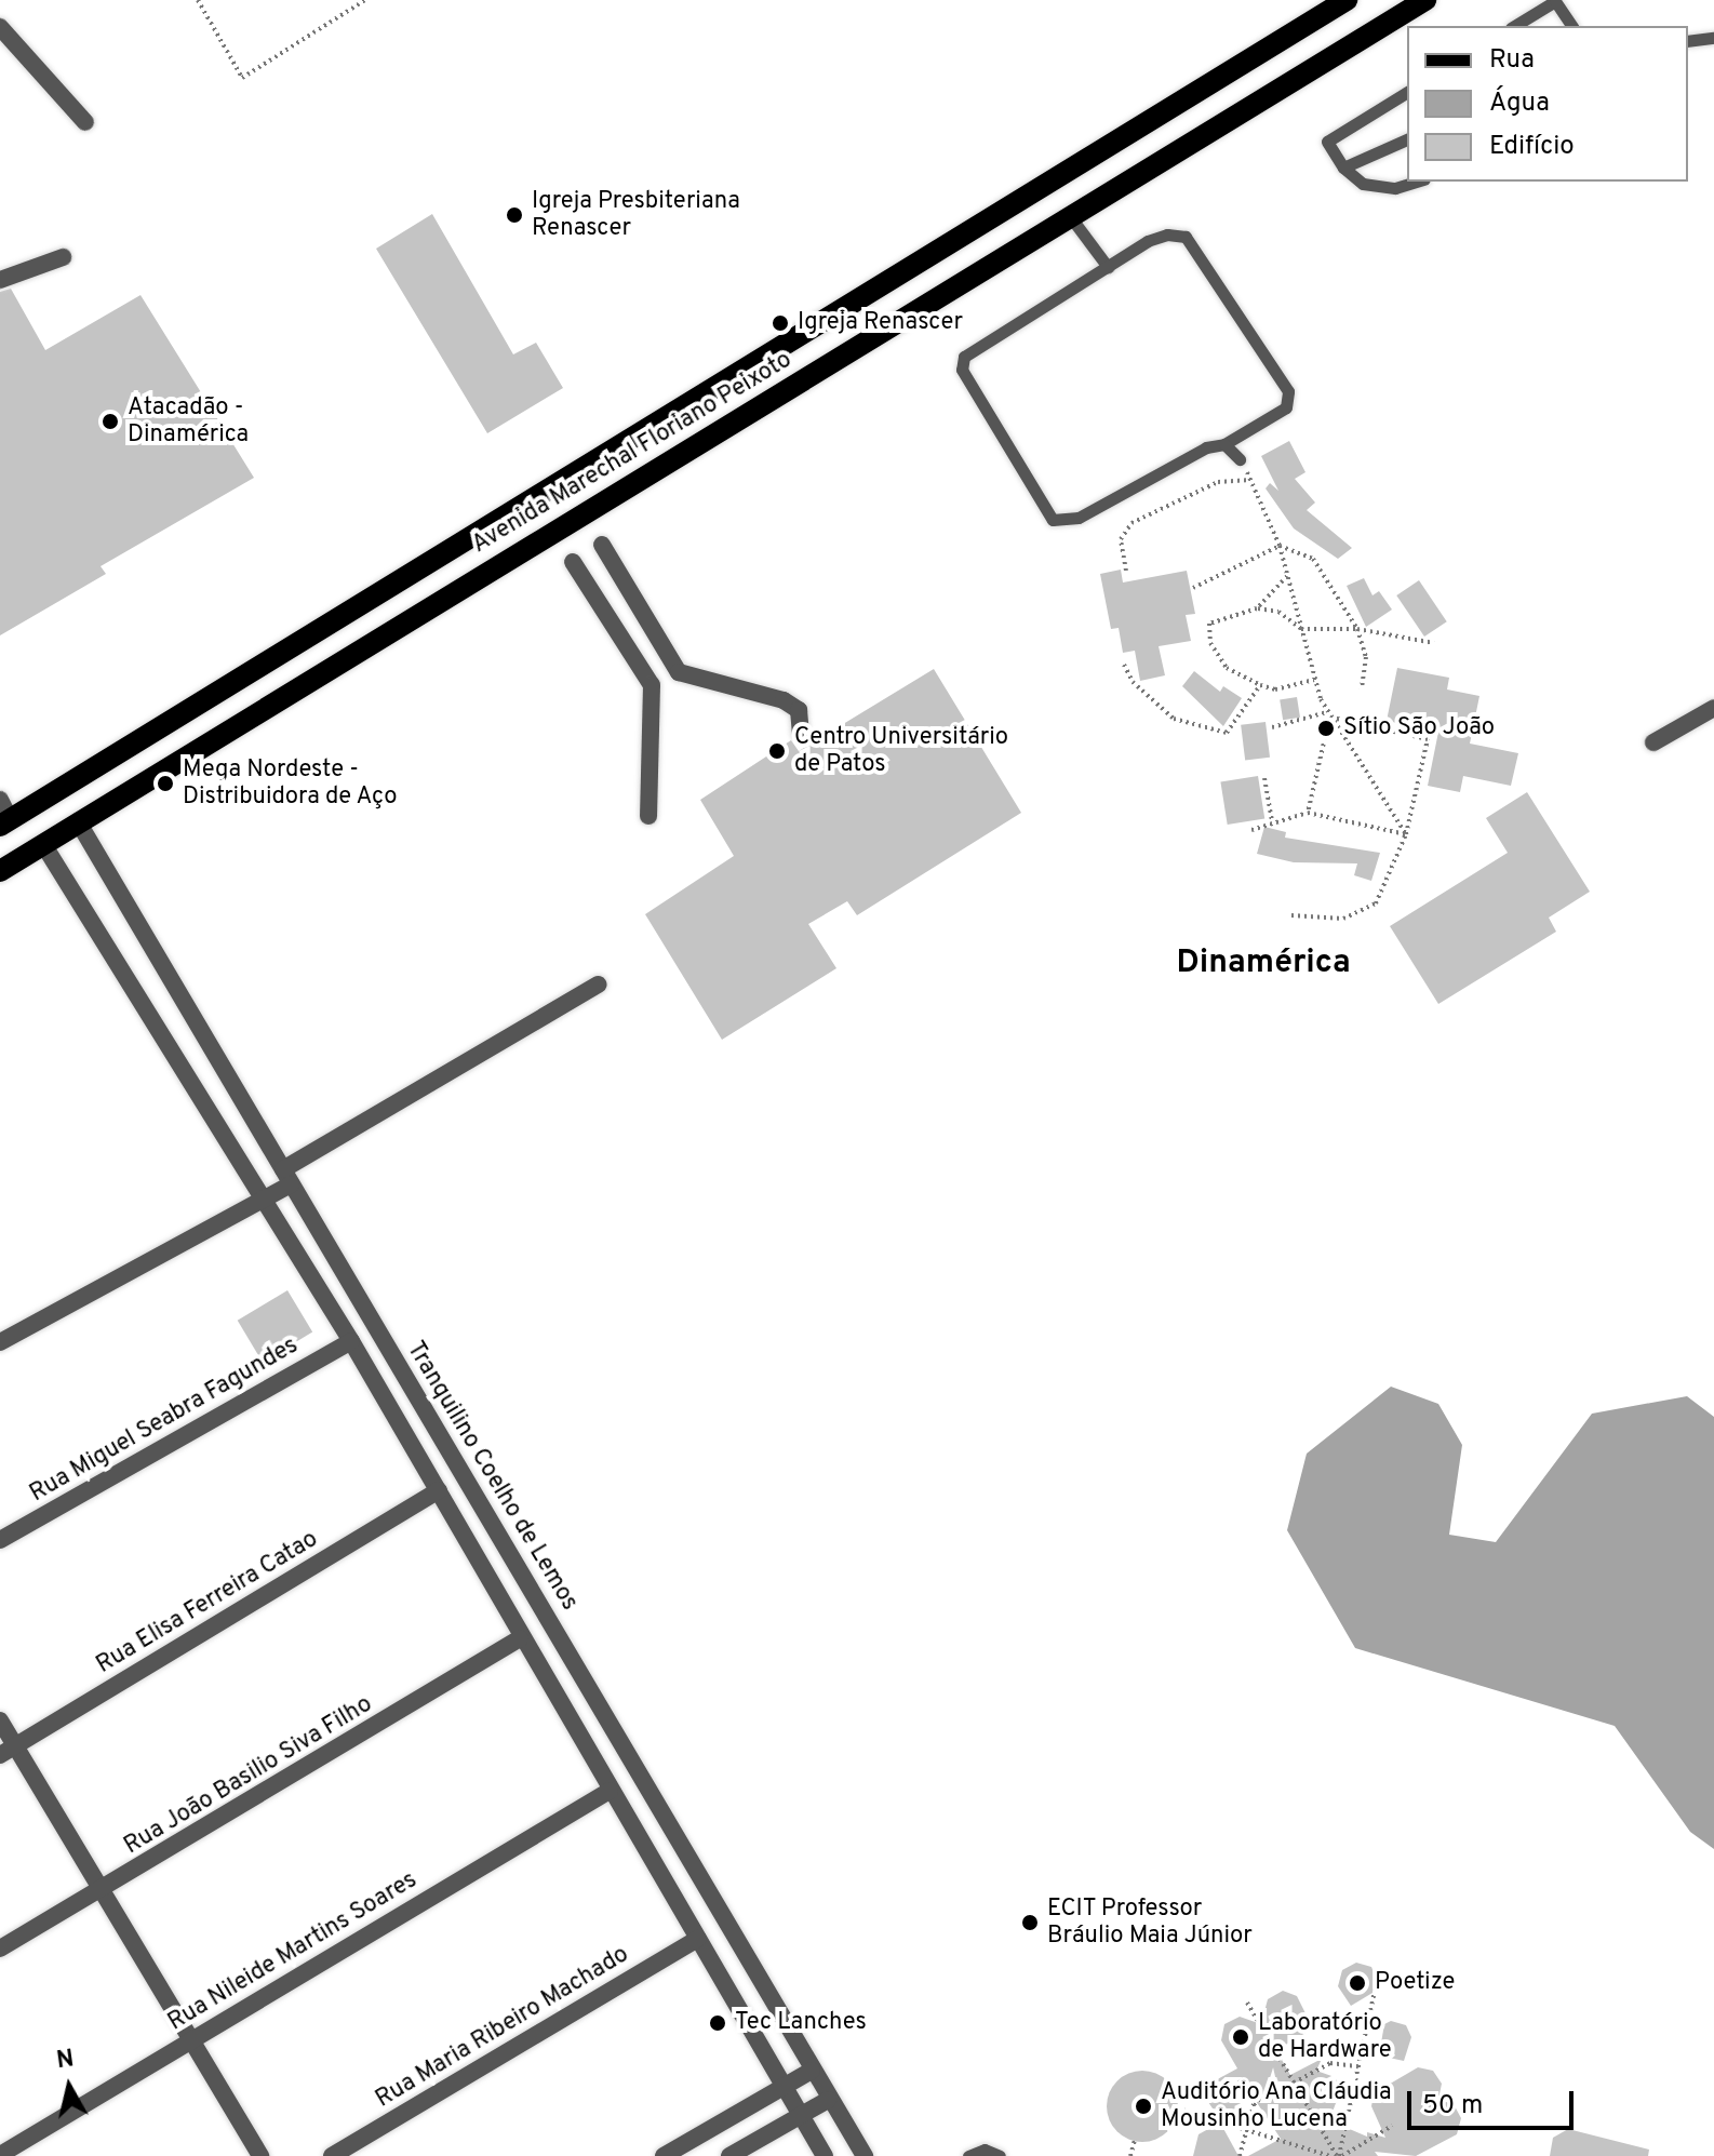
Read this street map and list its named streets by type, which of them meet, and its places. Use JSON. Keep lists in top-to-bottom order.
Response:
{
  "streets": {
    "main road": ["Avenida Marechal Floriano Peixoto"],
    "street": [
      "Rua Miguel Seabra Fagundes",
      "Tranquilino Coelho de Lemos",
      "Rua Elisa Ferreira Catao",
      "Rua João Basilio Siva Filho",
      "Rua Nileide Martins Soares",
      "Rua Maria Ribeiro Machado"
    ]
  },
  "crossings": [
    ["Avenida Marechal Floriano Peixoto", "Tranquilino Coelho de Lemos"]
  ],
  "districts": ["Dinamérica"],
  "places": [
    "Igreja Presbiteriana Renascer",
    "Igreja Renascer",
    "Atacadão - Dinamérica",
    "Sítio São João",
    "Centro Universitário de Patos",
    "Mega Nordeste - Distribuidora de Aço",
    "ECIT Professor Bráulio Maia Júnior",
    "Poetize",
    "Tec Lanches",
    "Laboratório de Hardware",
    "Auditório Ana Cláudia Mousinho Lucena"
  ],
  "legend": ["Rua", "Água", "Edifício"],
  "scale_bar": "50 m",
  "north": "top"
}
